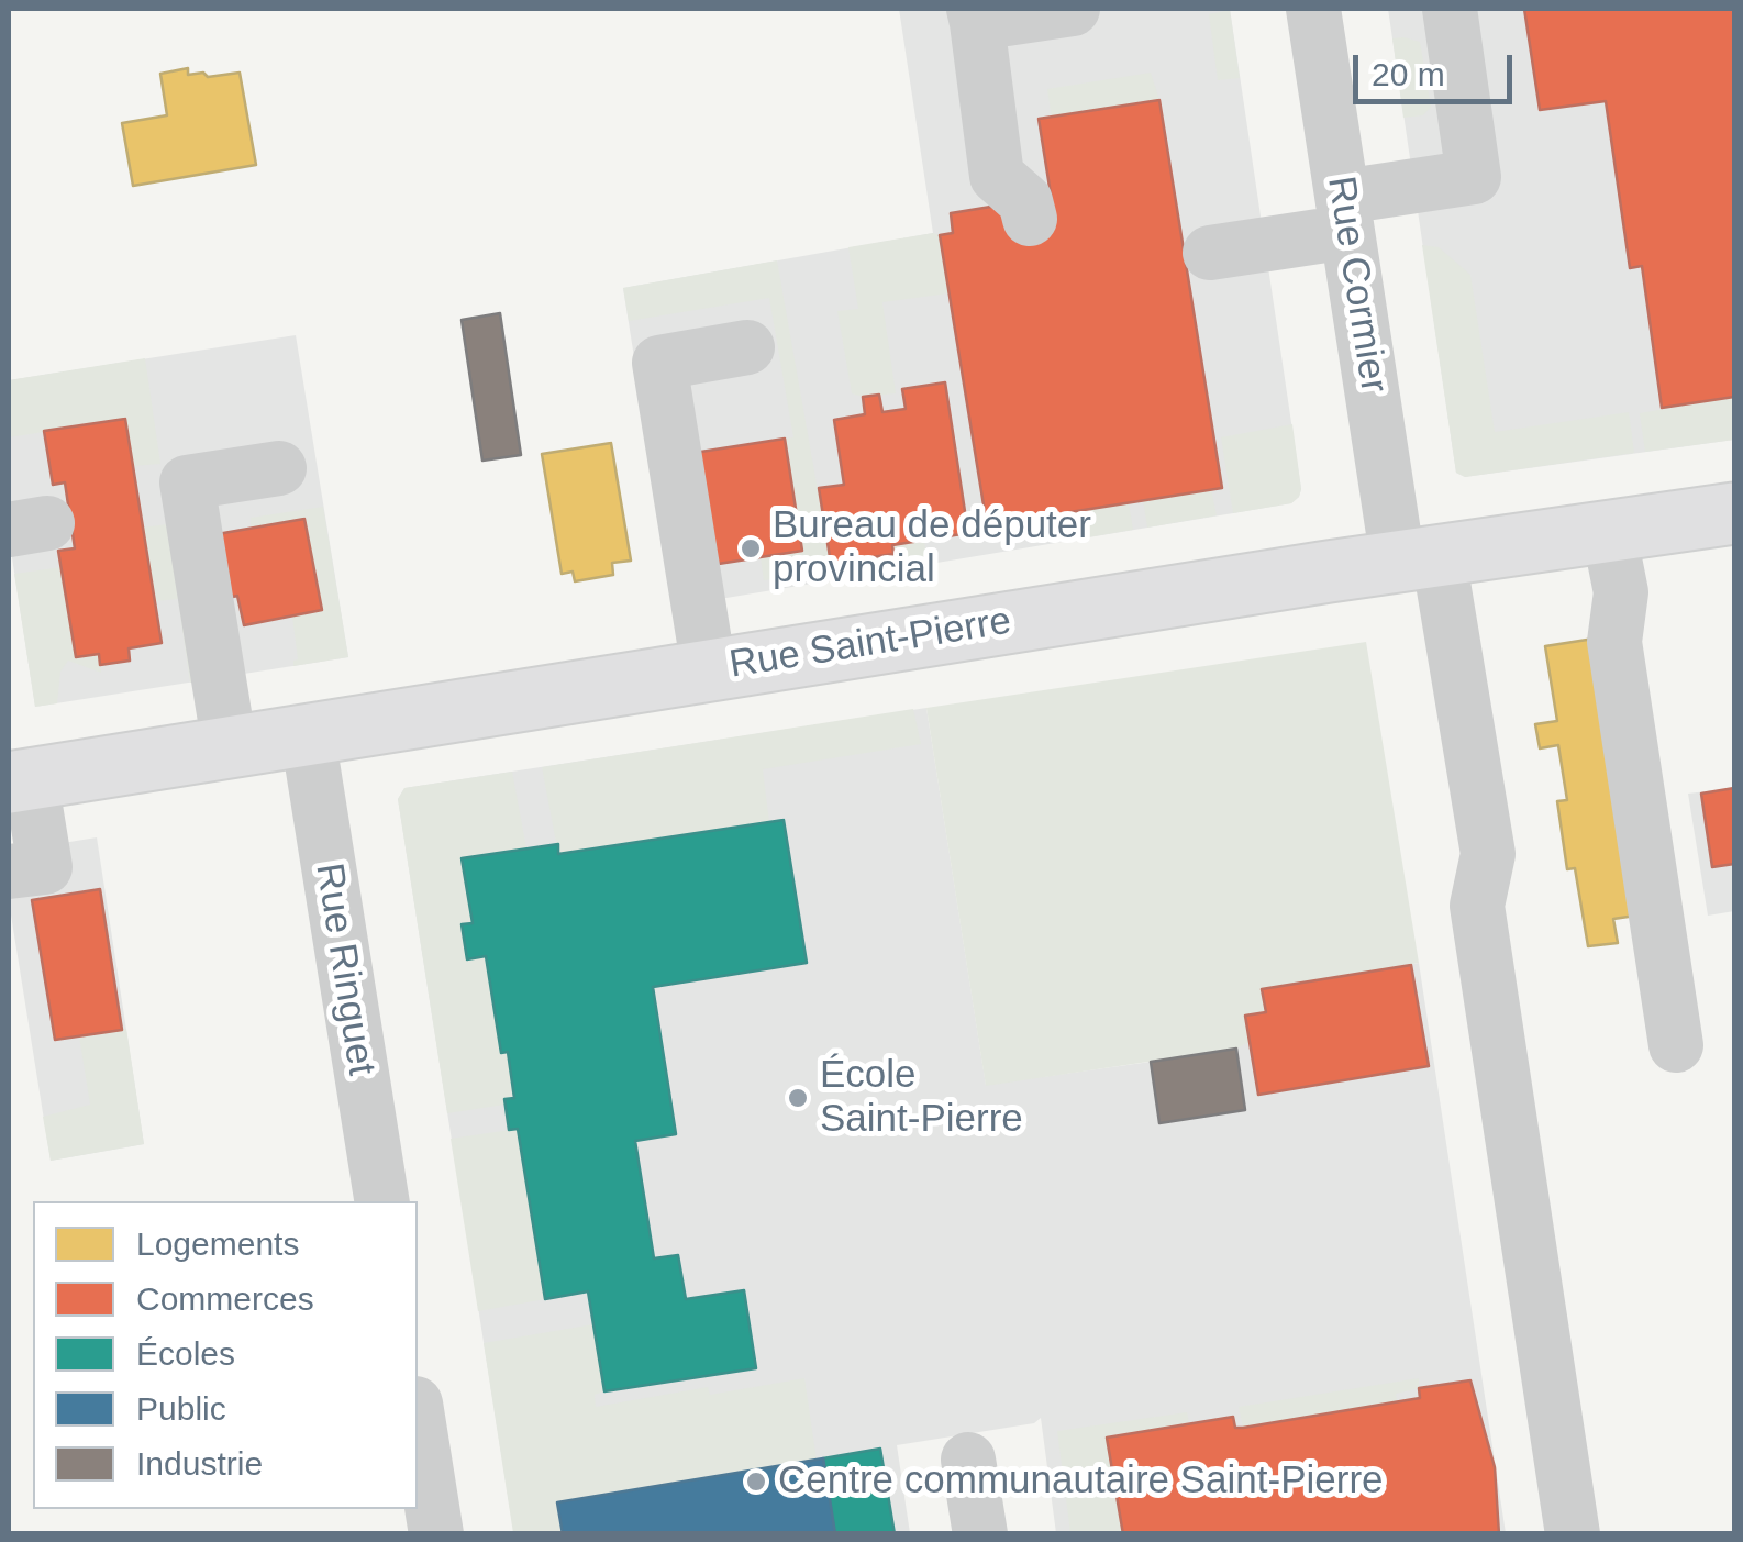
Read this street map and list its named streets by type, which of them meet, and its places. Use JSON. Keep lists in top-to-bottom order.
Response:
{
  "streets": {
    "main road": ["Rue Saint-Pierre"],
    "street": ["Rue Cormier", "Rue Ringuet"]
  },
  "crossings": [
    ["Rue Cormier", "Rue Saint-Pierre"],
    ["Rue Saint-Pierre", "Rue Ringuet"]
  ],
  "places": ["Bureau de députer provincial", "École Saint-Pierre", "Centre communautaire Saint-Pierre"],
  "legend": [
    "Logements",
    "Commerces",
    "Écoles",
    "Public",
    "Industrie"
  ],
  "scale_bar": "20 m"
}
